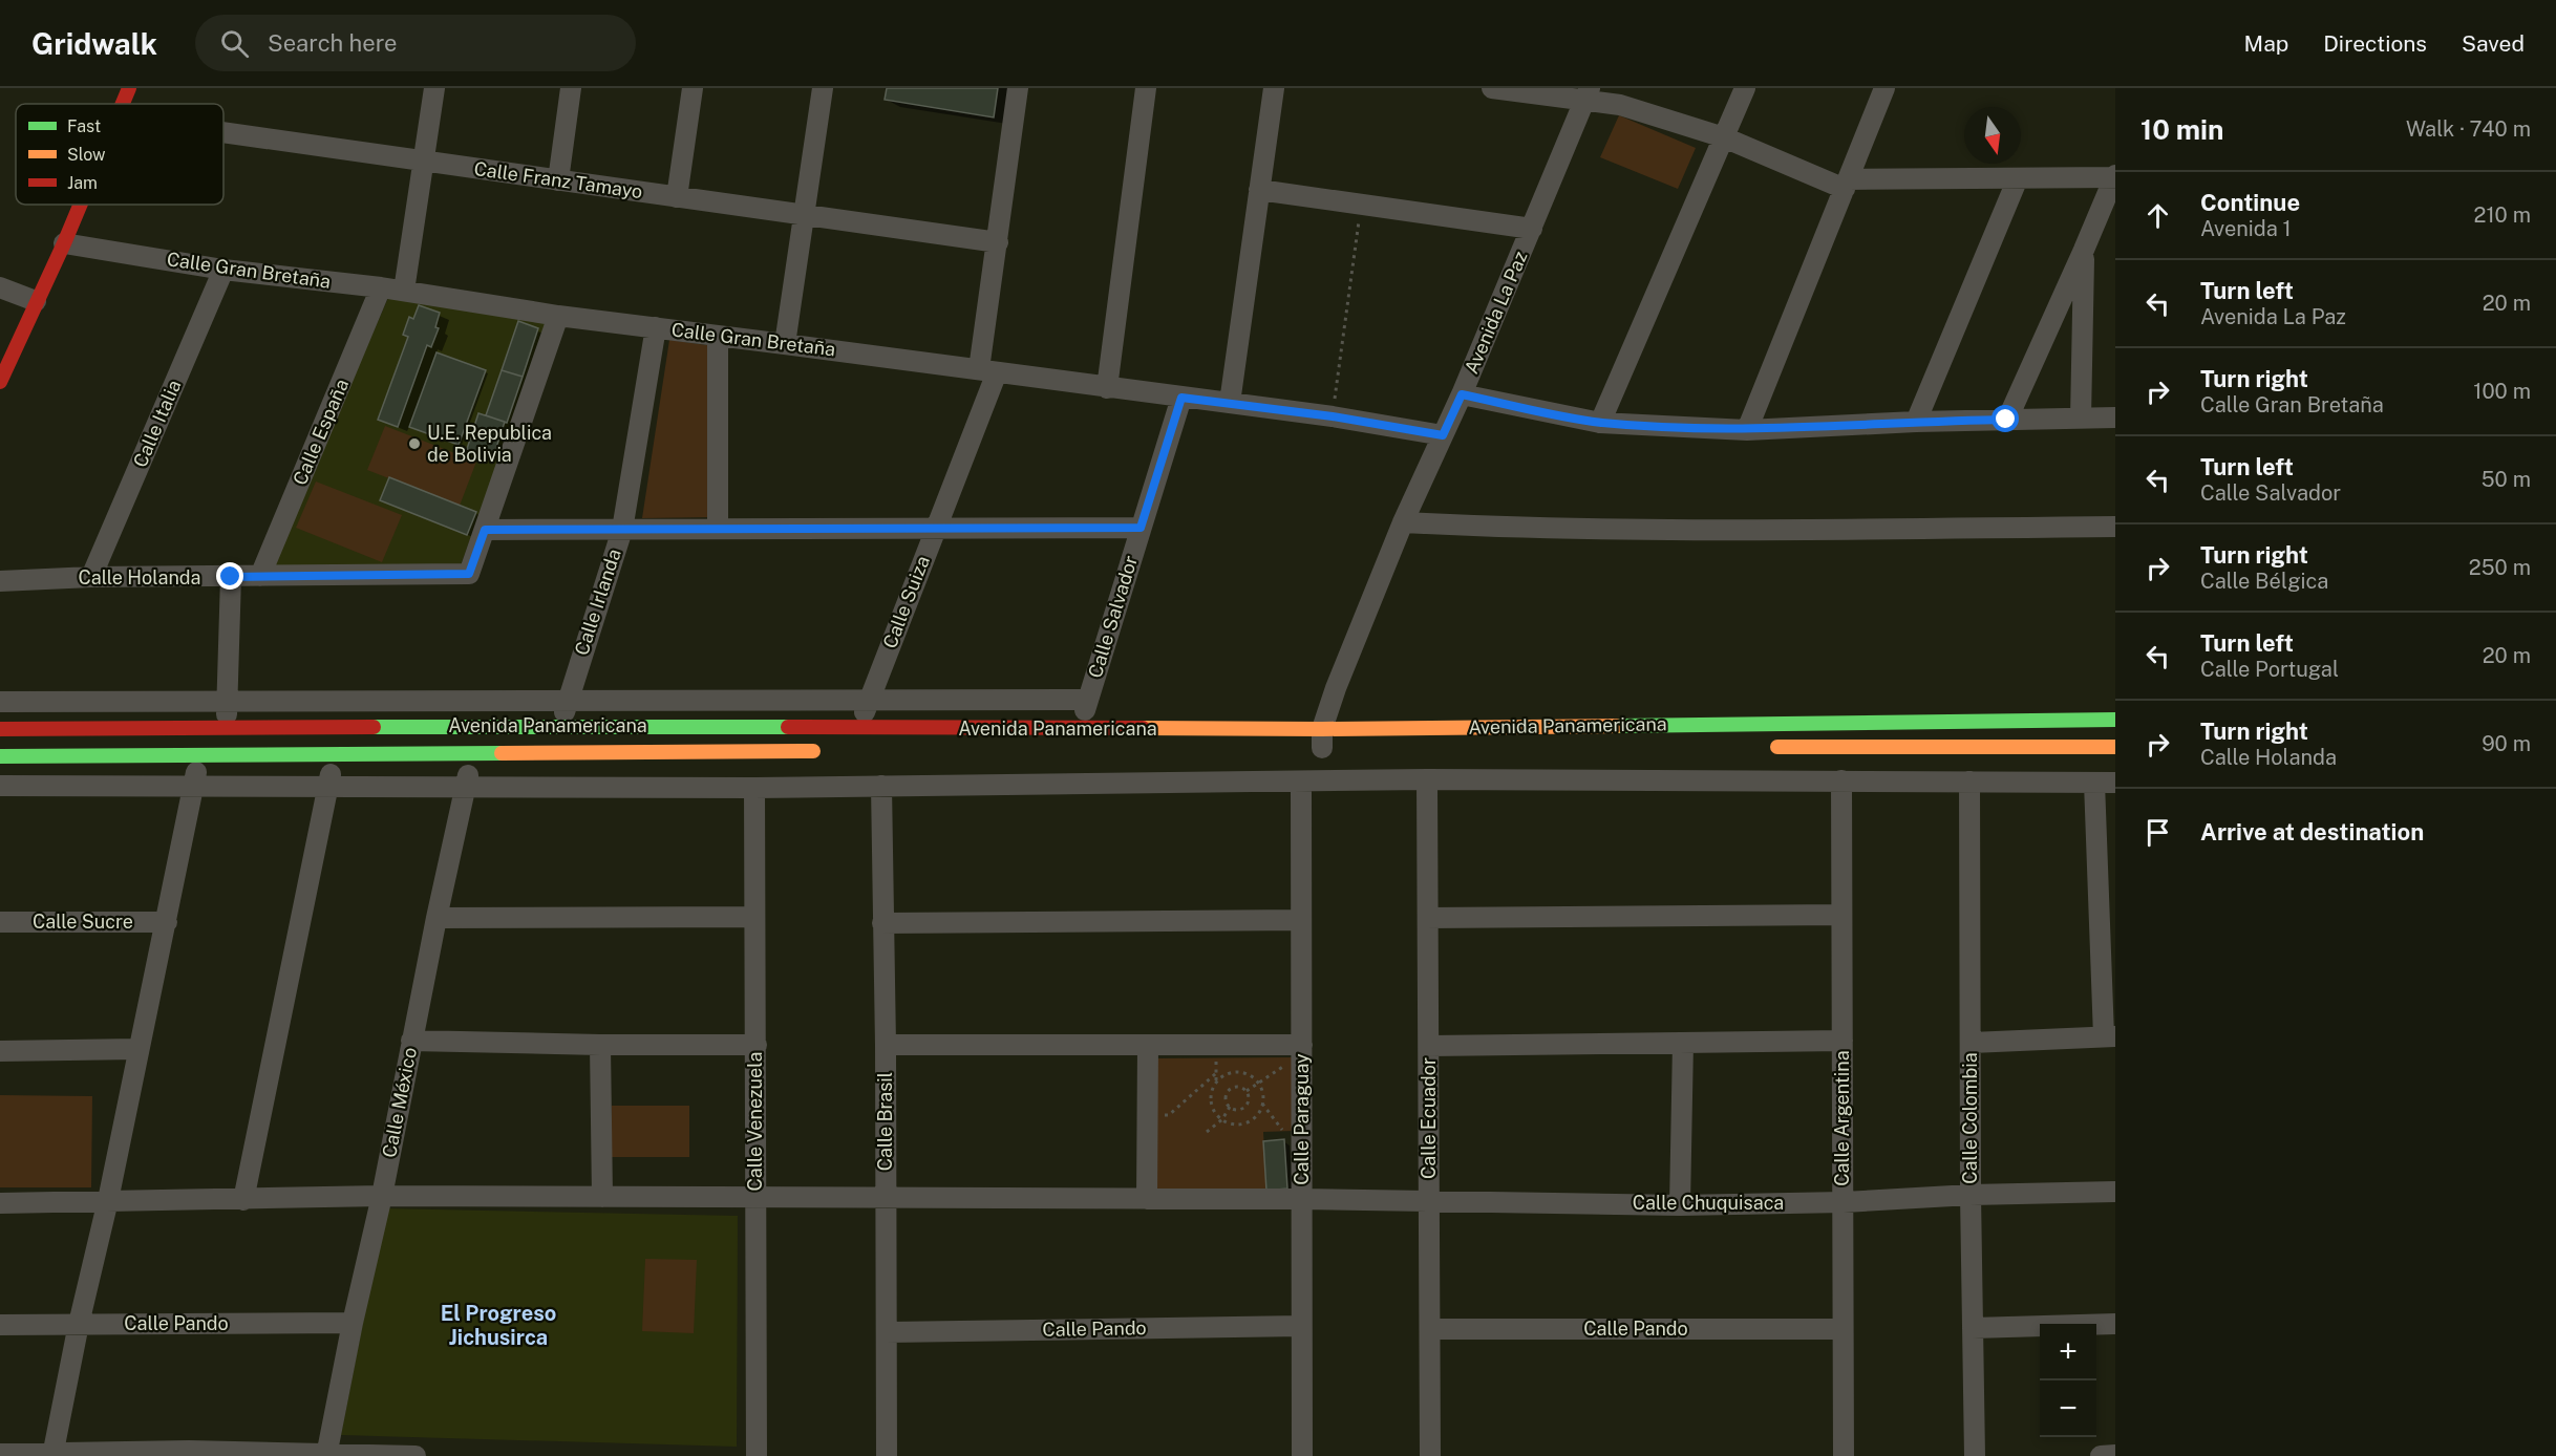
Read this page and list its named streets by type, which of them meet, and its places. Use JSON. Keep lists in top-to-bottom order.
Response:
{
  "streets": {
    "main road": ["Avenida Panamericana"],
    "street": [
      "Calle Franz Tamayo",
      "Calle Gran Bretaña",
      "Avenida La Paz",
      "Calle Italia",
      "Calle España",
      "Calle Holanda",
      "Calle Irlanda",
      "Calle Suiza",
      "Calle Salvador",
      "Calle Sucre",
      "Calle México",
      "Calle Ecuador",
      "Calle Argentina",
      "Calle Colombia",
      "Calle Paraguay",
      "Calle Venezuela",
      "Calle Brasil",
      "Calle Chuquisaca",
      "Calle Pando"
    ]
  },
  "crossings": [
    ["Calle Franz Tamayo", "Calle Suiza"],
    ["Calle Gran Bretaña", "Avenida La Paz"],
    ["Calle Gran Bretaña", "Calle Italia"],
    ["Calle Gran Bretaña", "Calle España"],
    ["Calle Gran Bretaña", "Calle Irlanda"],
    ["Calle Gran Bretaña", "Calle Suiza"],
    ["Calle Gran Bretaña", "Calle Salvador"],
    ["Avenida La Paz", "Avenida Panamericana"],
    ["Calle Italia", "Calle Holanda"],
    ["Calle España", "Calle Holanda"],
    ["Calle Irlanda", "Avenida Panamericana"],
    ["Calle Suiza", "Avenida Panamericana"],
    ["Calle Salvador", "Avenida Panamericana"],
    ["Avenida Panamericana", "Calle México"],
    ["Calle México", "Calle Chuquisaca"],
    ["Calle México", "Calle Pando"],
    ["Calle Ecuador", "Calle Chuquisaca"],
    ["Calle Ecuador", "Calle Pando"],
    ["Calle Argentina", "Calle Chuquisaca"],
    ["Calle Argentina", "Calle Pando"],
    ["Calle Colombia", "Calle Chuquisaca"],
    ["Calle Paraguay", "Calle Chuquisaca"],
    ["Calle Paraguay", "Calle Pando"],
    ["Calle Venezuela", "Calle Chuquisaca"],
    ["Calle Brasil", "Calle Chuquisaca"],
    ["Calle Brasil", "Calle Pando"]
  ],
  "districts": ["El Progreso Jichusirca"],
  "places": ["U.E. Republica de Bolivia"],
  "legend": ["Fast", "Slow", "Jam"],
  "north": "bottom",
  "page": {
    "header": "Gridwalk",
    "search": "Search here",
    "nav": ["Map", "Directions", "Saved"],
    "heading": ["10 min", "Walk · 740 m"],
    "list": [
      ["Continue", "Avenida 1", "210 m"],
      ["Turn left", "Avenida La Paz", "20 m"],
      ["Turn right", "Calle Gran Bretaña", "100 m"],
      ["Turn left", "Calle Salvador", "50 m"],
      ["Turn right", "Calle Bélgica", "250 m"],
      ["Turn left", "Calle Portugal", "20 m"],
      ["Turn right", "Calle Holanda", "90 m"],
      "Arrive at destination"
    ],
    "map_buttons": ["+", "−"]
  }
}
